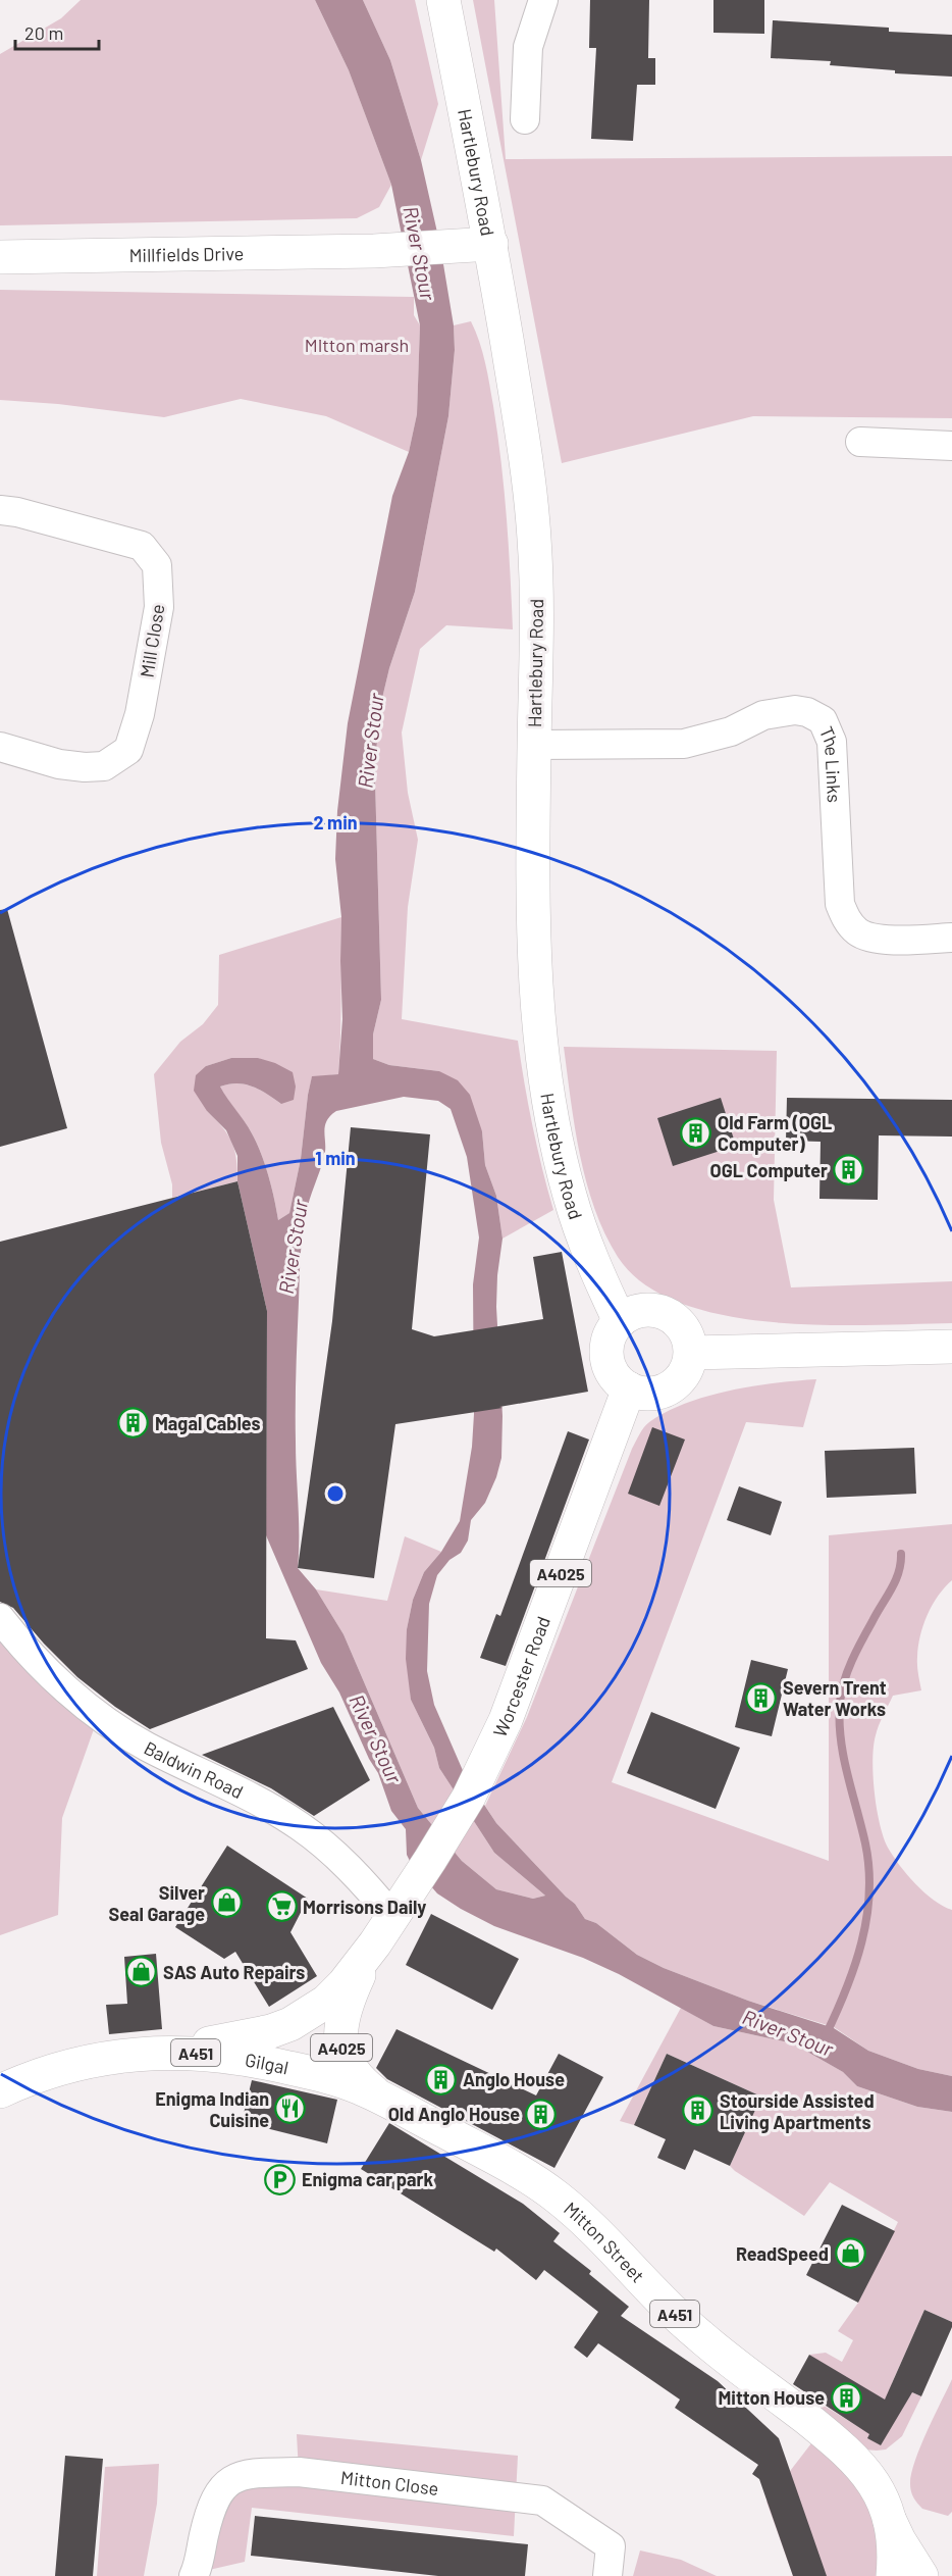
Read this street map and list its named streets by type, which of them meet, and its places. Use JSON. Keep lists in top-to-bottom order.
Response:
{
  "streets": {
    "main road": [
      "Hartlebury Road",
      "Millfields Drive",
      "A4025",
      "Worcester Road",
      "A451",
      "Gilgal",
      "Mitton Street"
    ],
    "street": [
      "Mill Close",
      "The Links",
      "Baldwin Road",
      "Mitton Close"
    ]
  },
  "crossings": [
    ["Hartlebury Road", "Millfields Drive"],
    ["Hartlebury Road", "The Links"],
    ["Hartlebury Road", "Worcester Road"],
    ["A4025", "Worcester Road"],
    ["A4025", "Baldwin Road"],
    ["A4025", "Gilgal"],
    ["A4025", "Mitton Street"],
    ["Worcester Road", "Baldwin Road"],
    ["Gilgal", "Mitton Street"]
  ],
  "water": ["River Stour"],
  "parks": ["MItton marsh"],
  "places": {
    "building": [
      "Old Farm (OGL Computer)",
      "OGL Computer",
      "Magal Cables",
      "Severn Trent Water Works",
      "Anglo House",
      "Stourside Assisted Living Apartments",
      "Old Anglo House",
      "Mitton House"
    ],
    "shop": ["Silver Seal Garage", "SAS Auto Repairs", "ReadSpeed"],
    "supermarket": ["Morrisons Daily"],
    "restaurant": ["Enigma Indian Cuisine"],
    "parking": ["Enigma car park"]
  },
  "scale_bar": "20 m",
  "rings": ["2 min", "1 min"]
}
